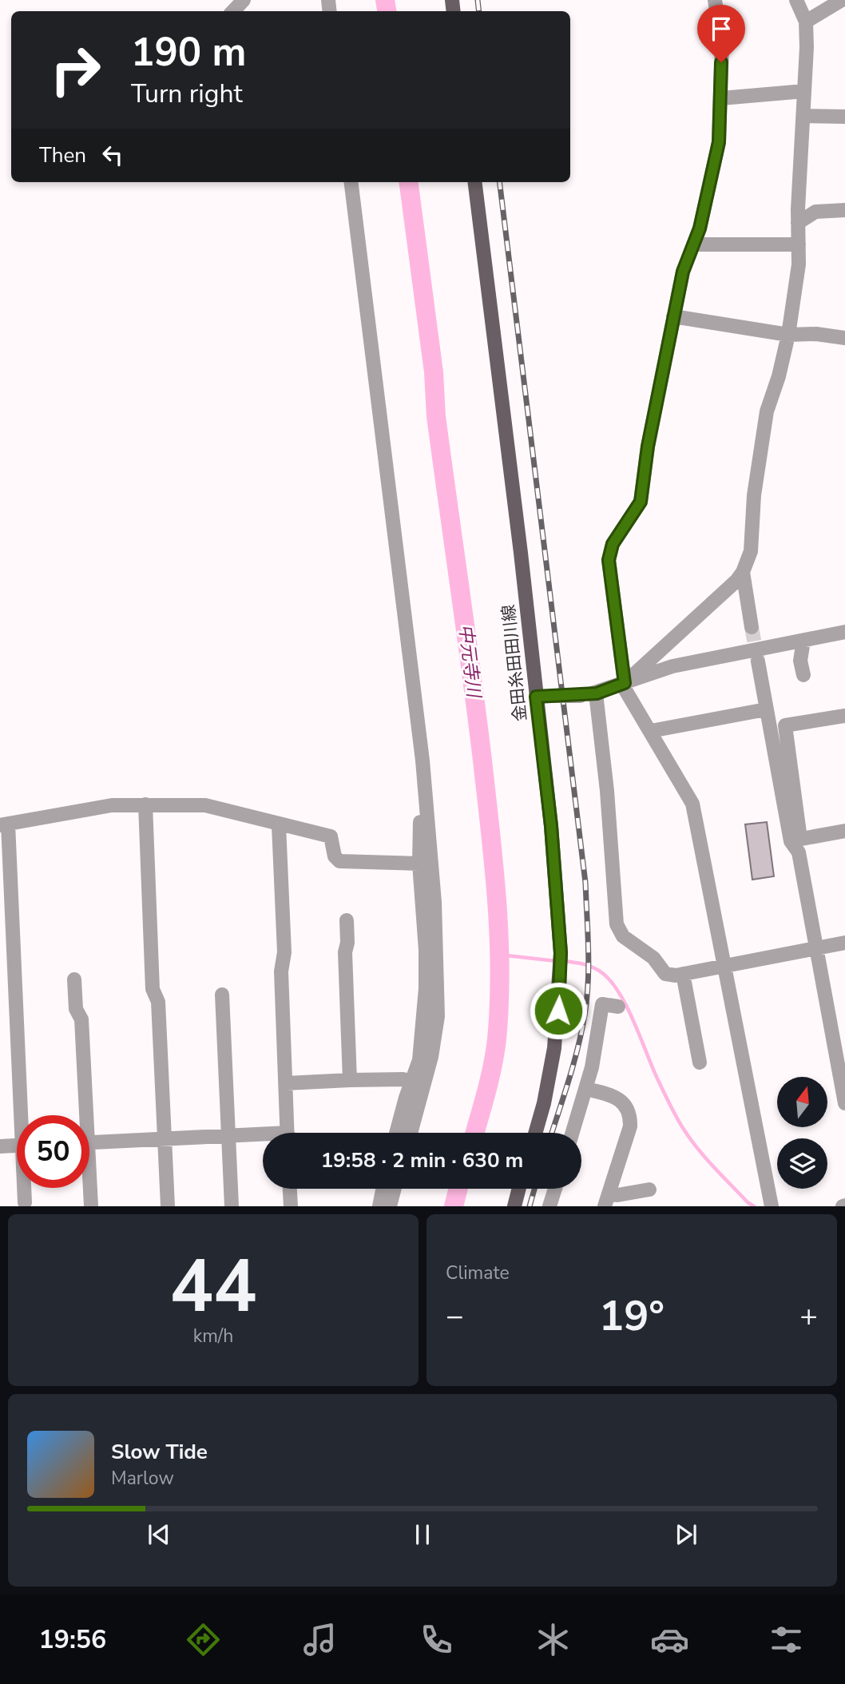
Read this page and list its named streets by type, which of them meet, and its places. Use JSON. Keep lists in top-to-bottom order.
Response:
{
  "streets": {
    "main road": ["金田糸田田川線"]
  },
  "water": ["中元寺川"],
  "north": "top",
  "page": {
    "turn": ["190 m", "Turn right"],
    "then": "Then",
    "limit": "50",
    "trip": "19:58 · 2 min · 630 m",
    "tile": [
      ["44", "km/h"],
      "Climate"
    ],
    "heat": ["−", "19°", "+"],
    "song": ["Slow Tide", "Marlow"],
    "tabs": "19:56"
  }
}
